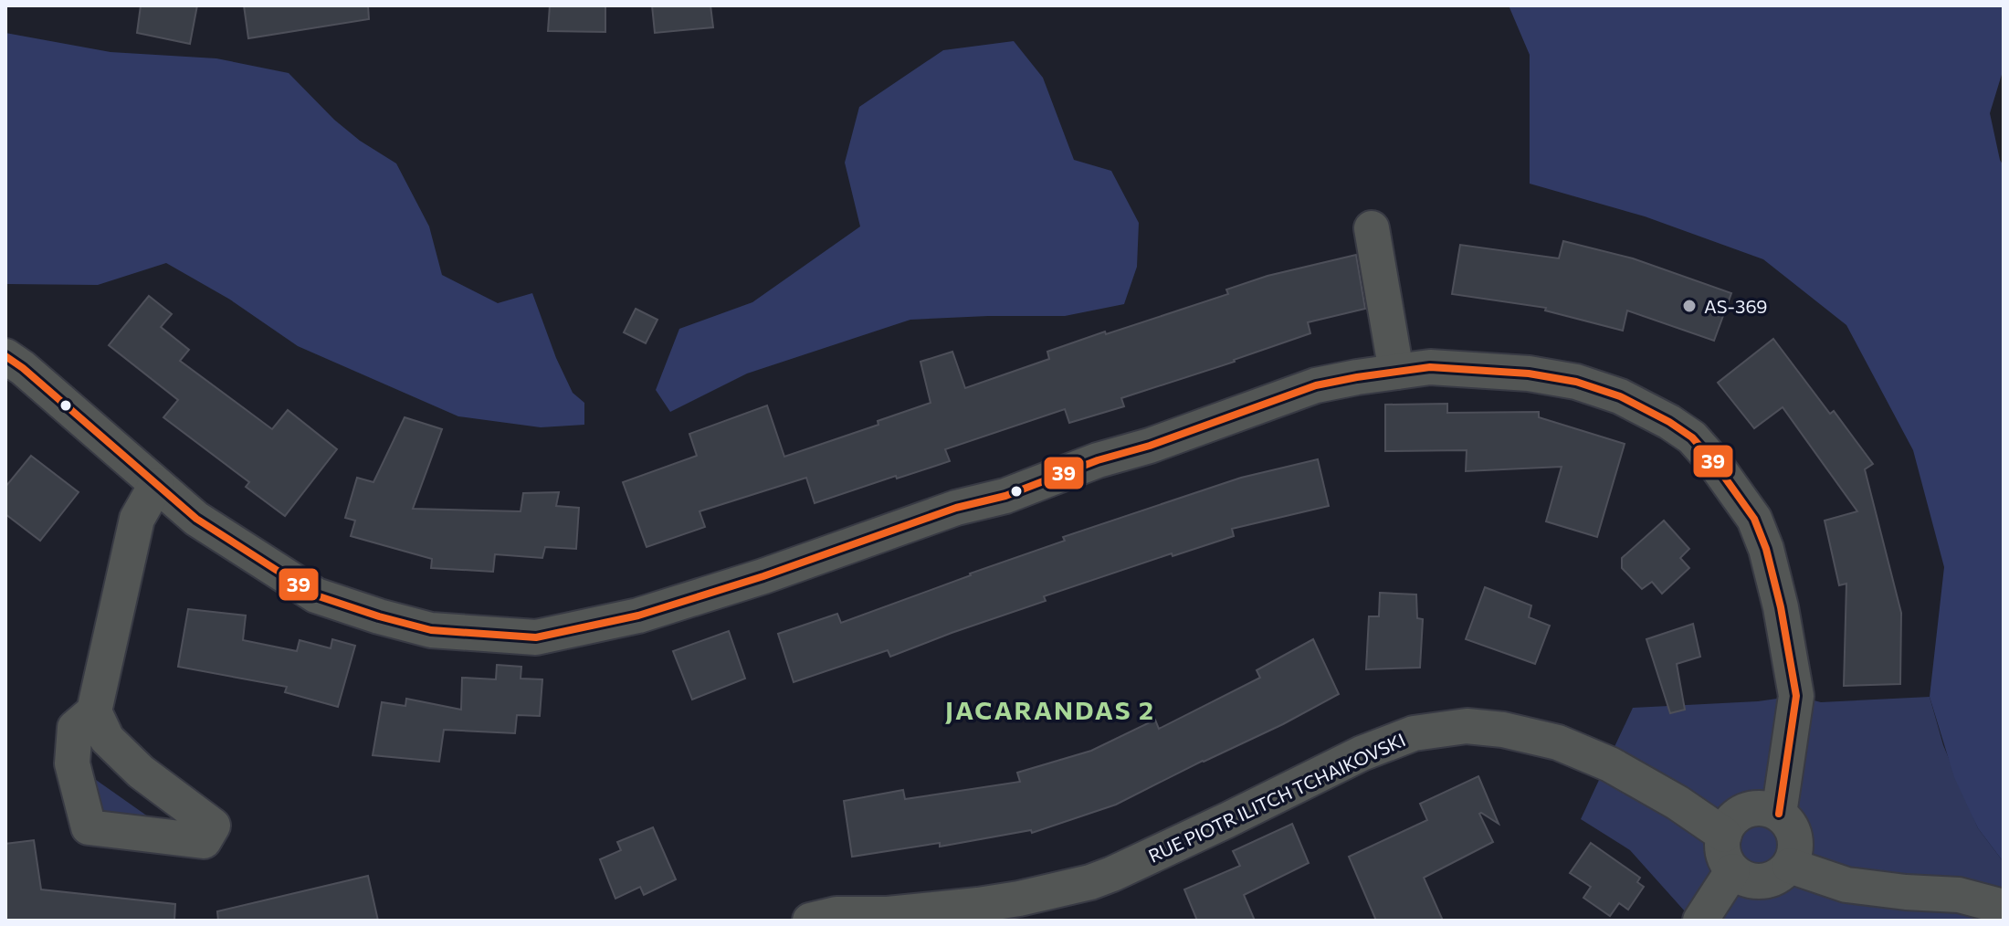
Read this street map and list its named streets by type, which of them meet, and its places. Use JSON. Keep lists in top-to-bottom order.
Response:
{
  "streets": {
    "street": ["RUE PIOTR ILITCH TCHAIKOVSKI"]
  },
  "districts": ["JACARANDAS 2"],
  "places": ["AS-369"],
  "lines": ["transit line 39"]
}
